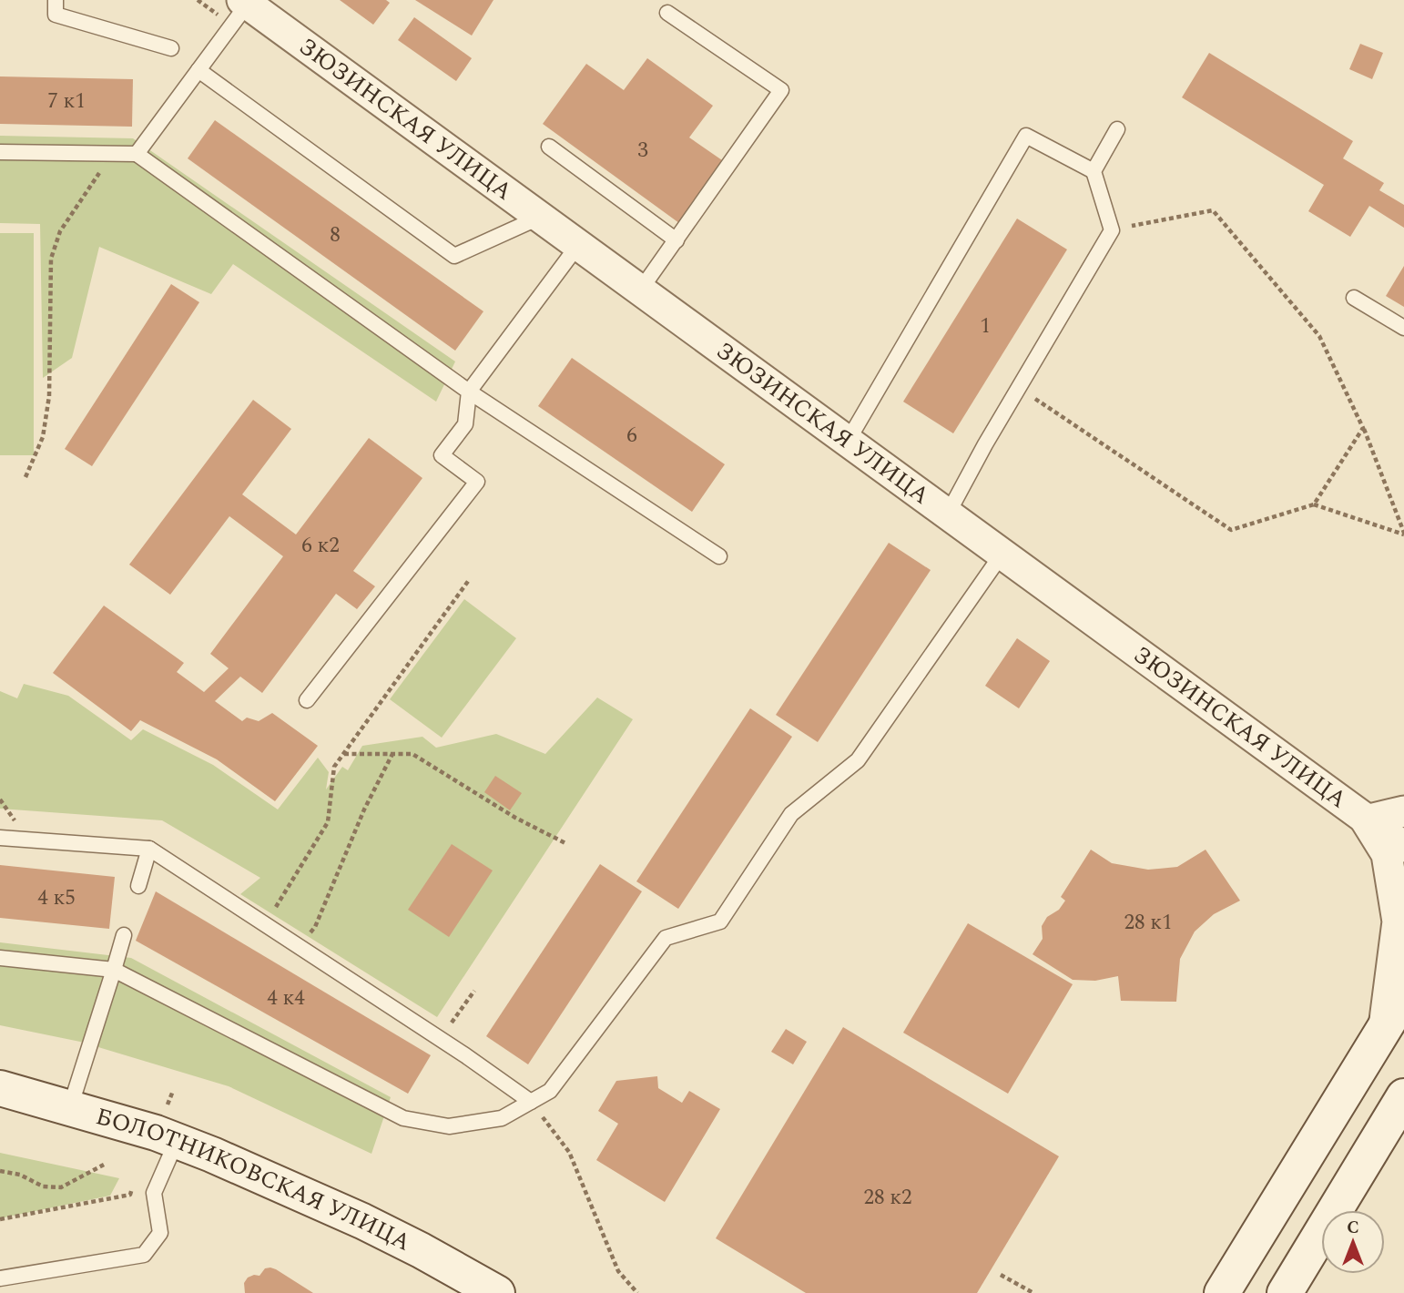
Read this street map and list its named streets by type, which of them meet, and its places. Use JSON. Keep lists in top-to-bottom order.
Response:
{
  "streets": {
    "main road": ["БОЛОТНИКОВСКАЯ УЛИЦА"],
    "street": ["ЗЮЗИНСКАЯ УЛИЦА"]
  },
  "house_numbers": [
    "7 к1",
    "3",
    "8",
    "1",
    "6",
    "6 к2",
    "4 к5",
    "28 к1",
    "4 к4",
    "28 к2"
  ],
  "north": "top"
}
